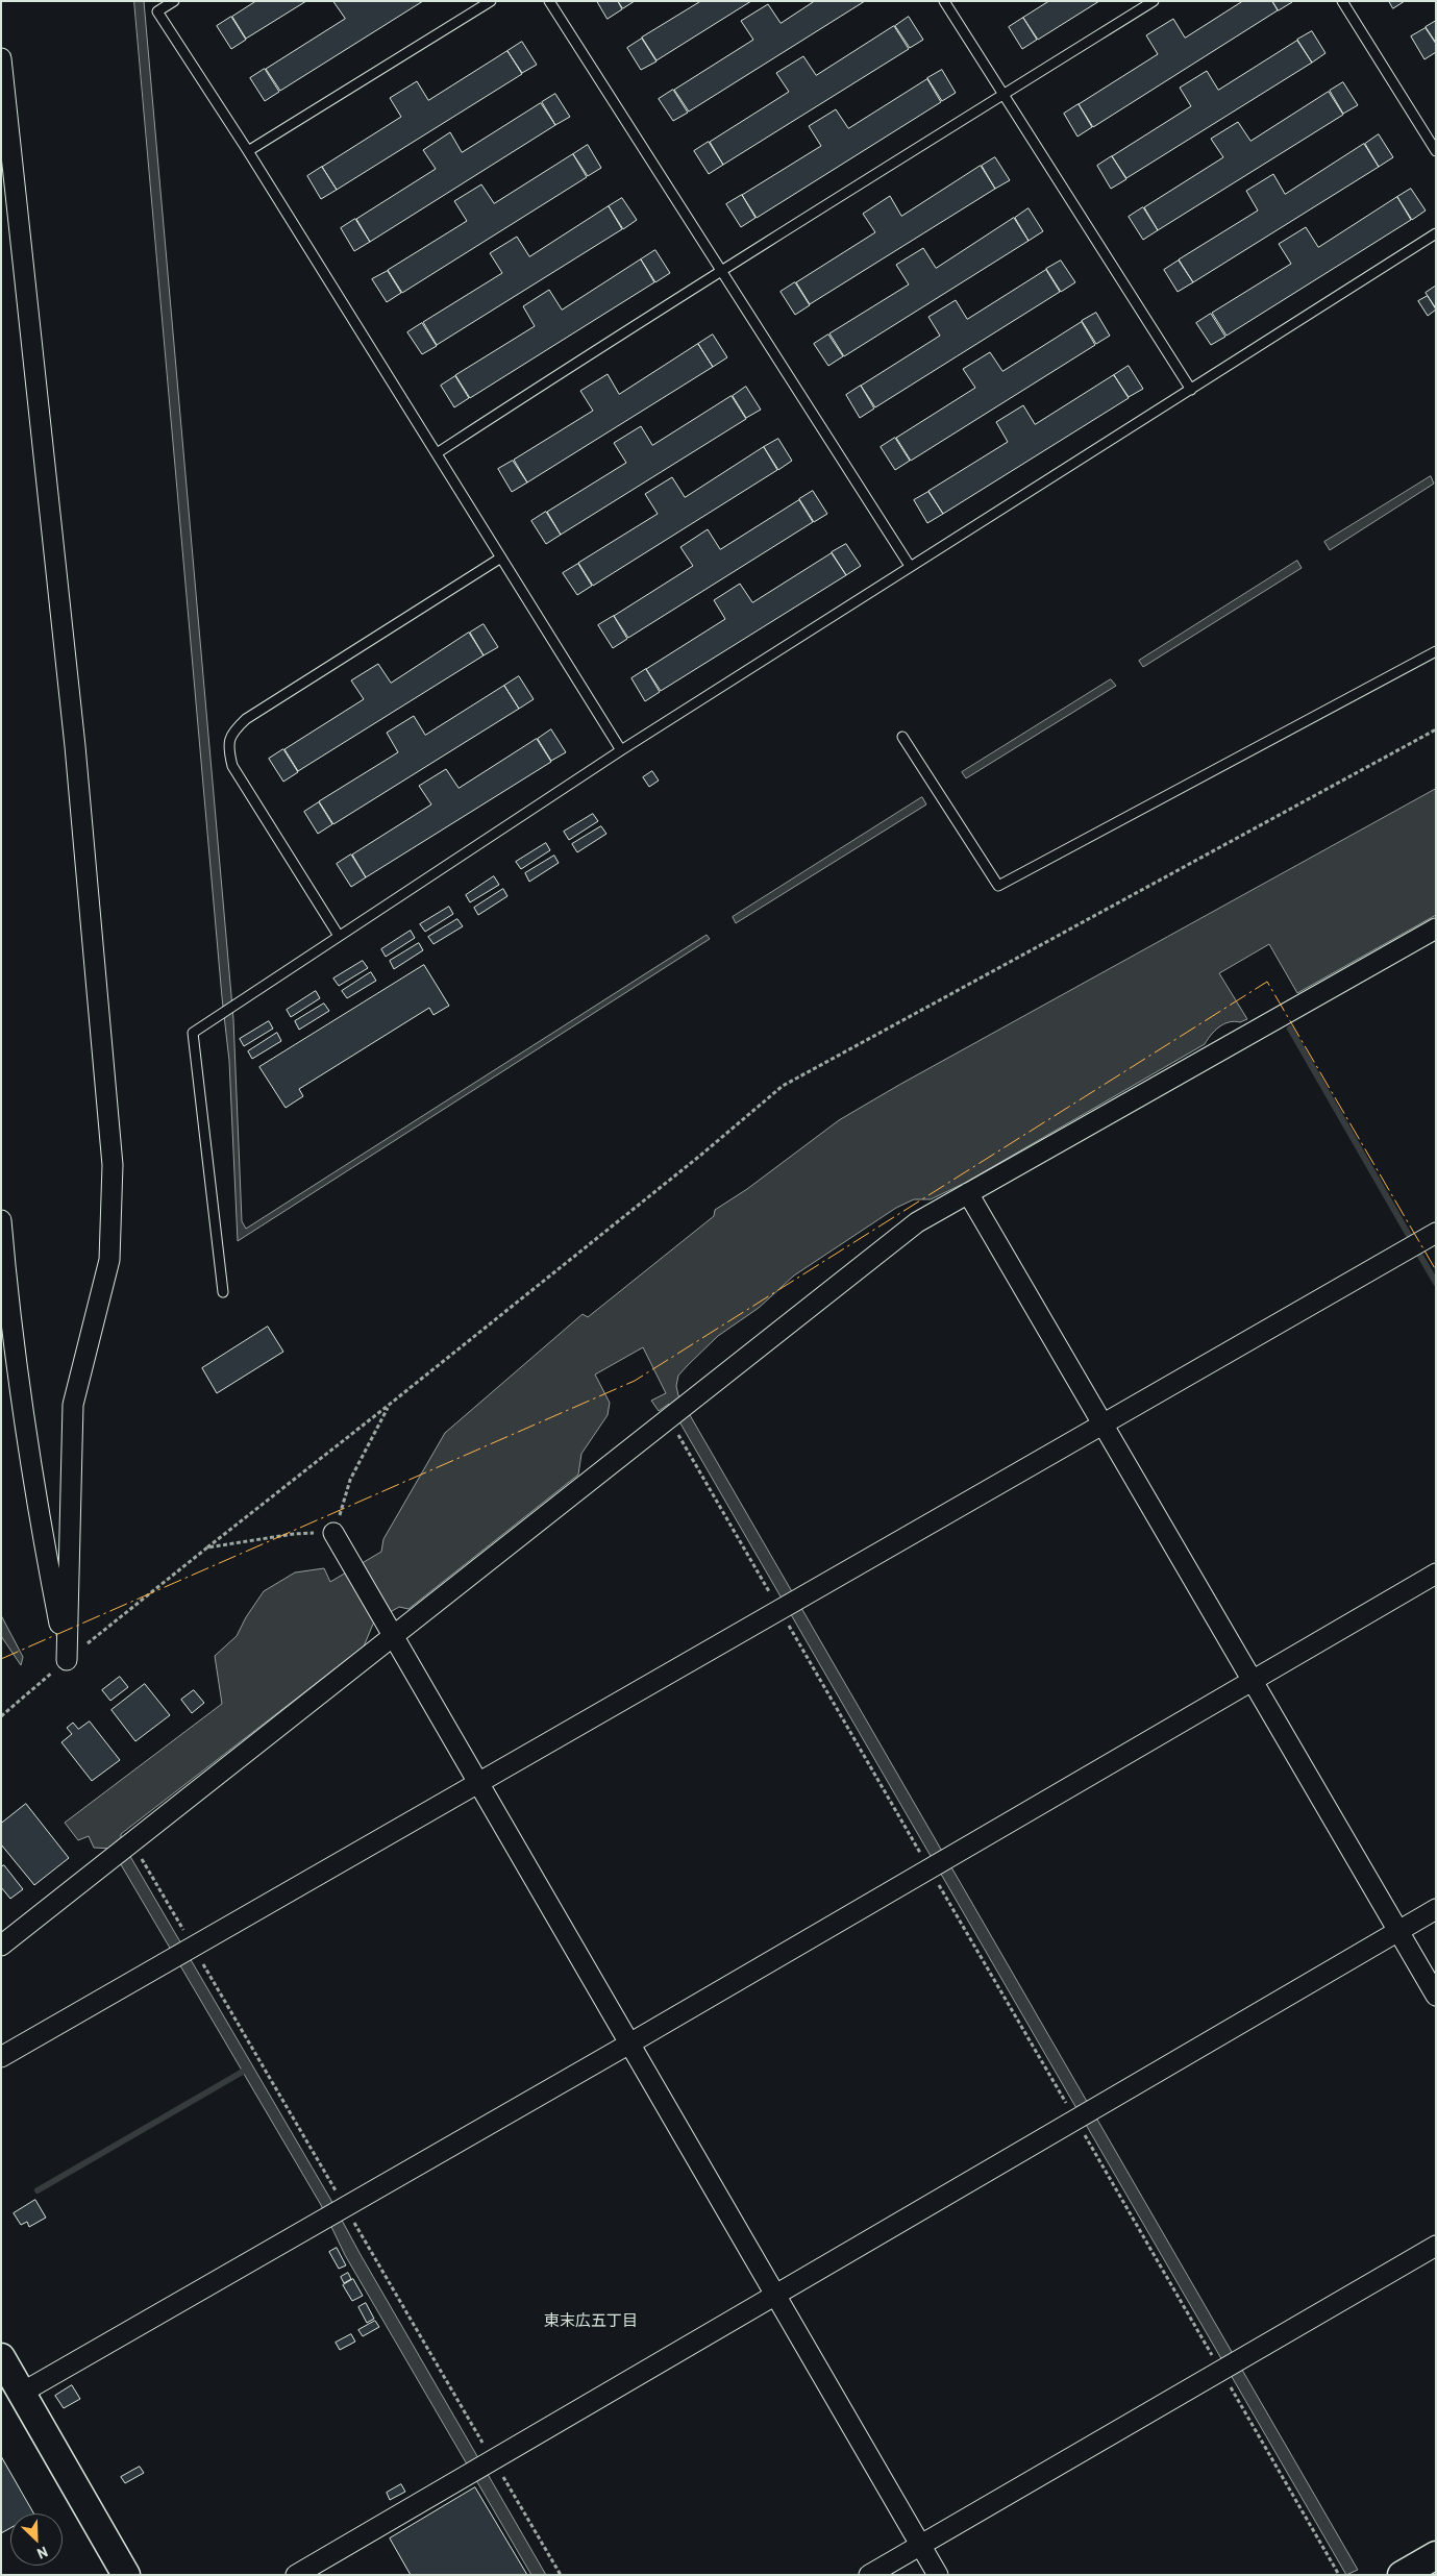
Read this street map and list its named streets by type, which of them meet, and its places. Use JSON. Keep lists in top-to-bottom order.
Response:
{
  "districts": ["東末広五丁目"],
  "north": "bottom right"
}
